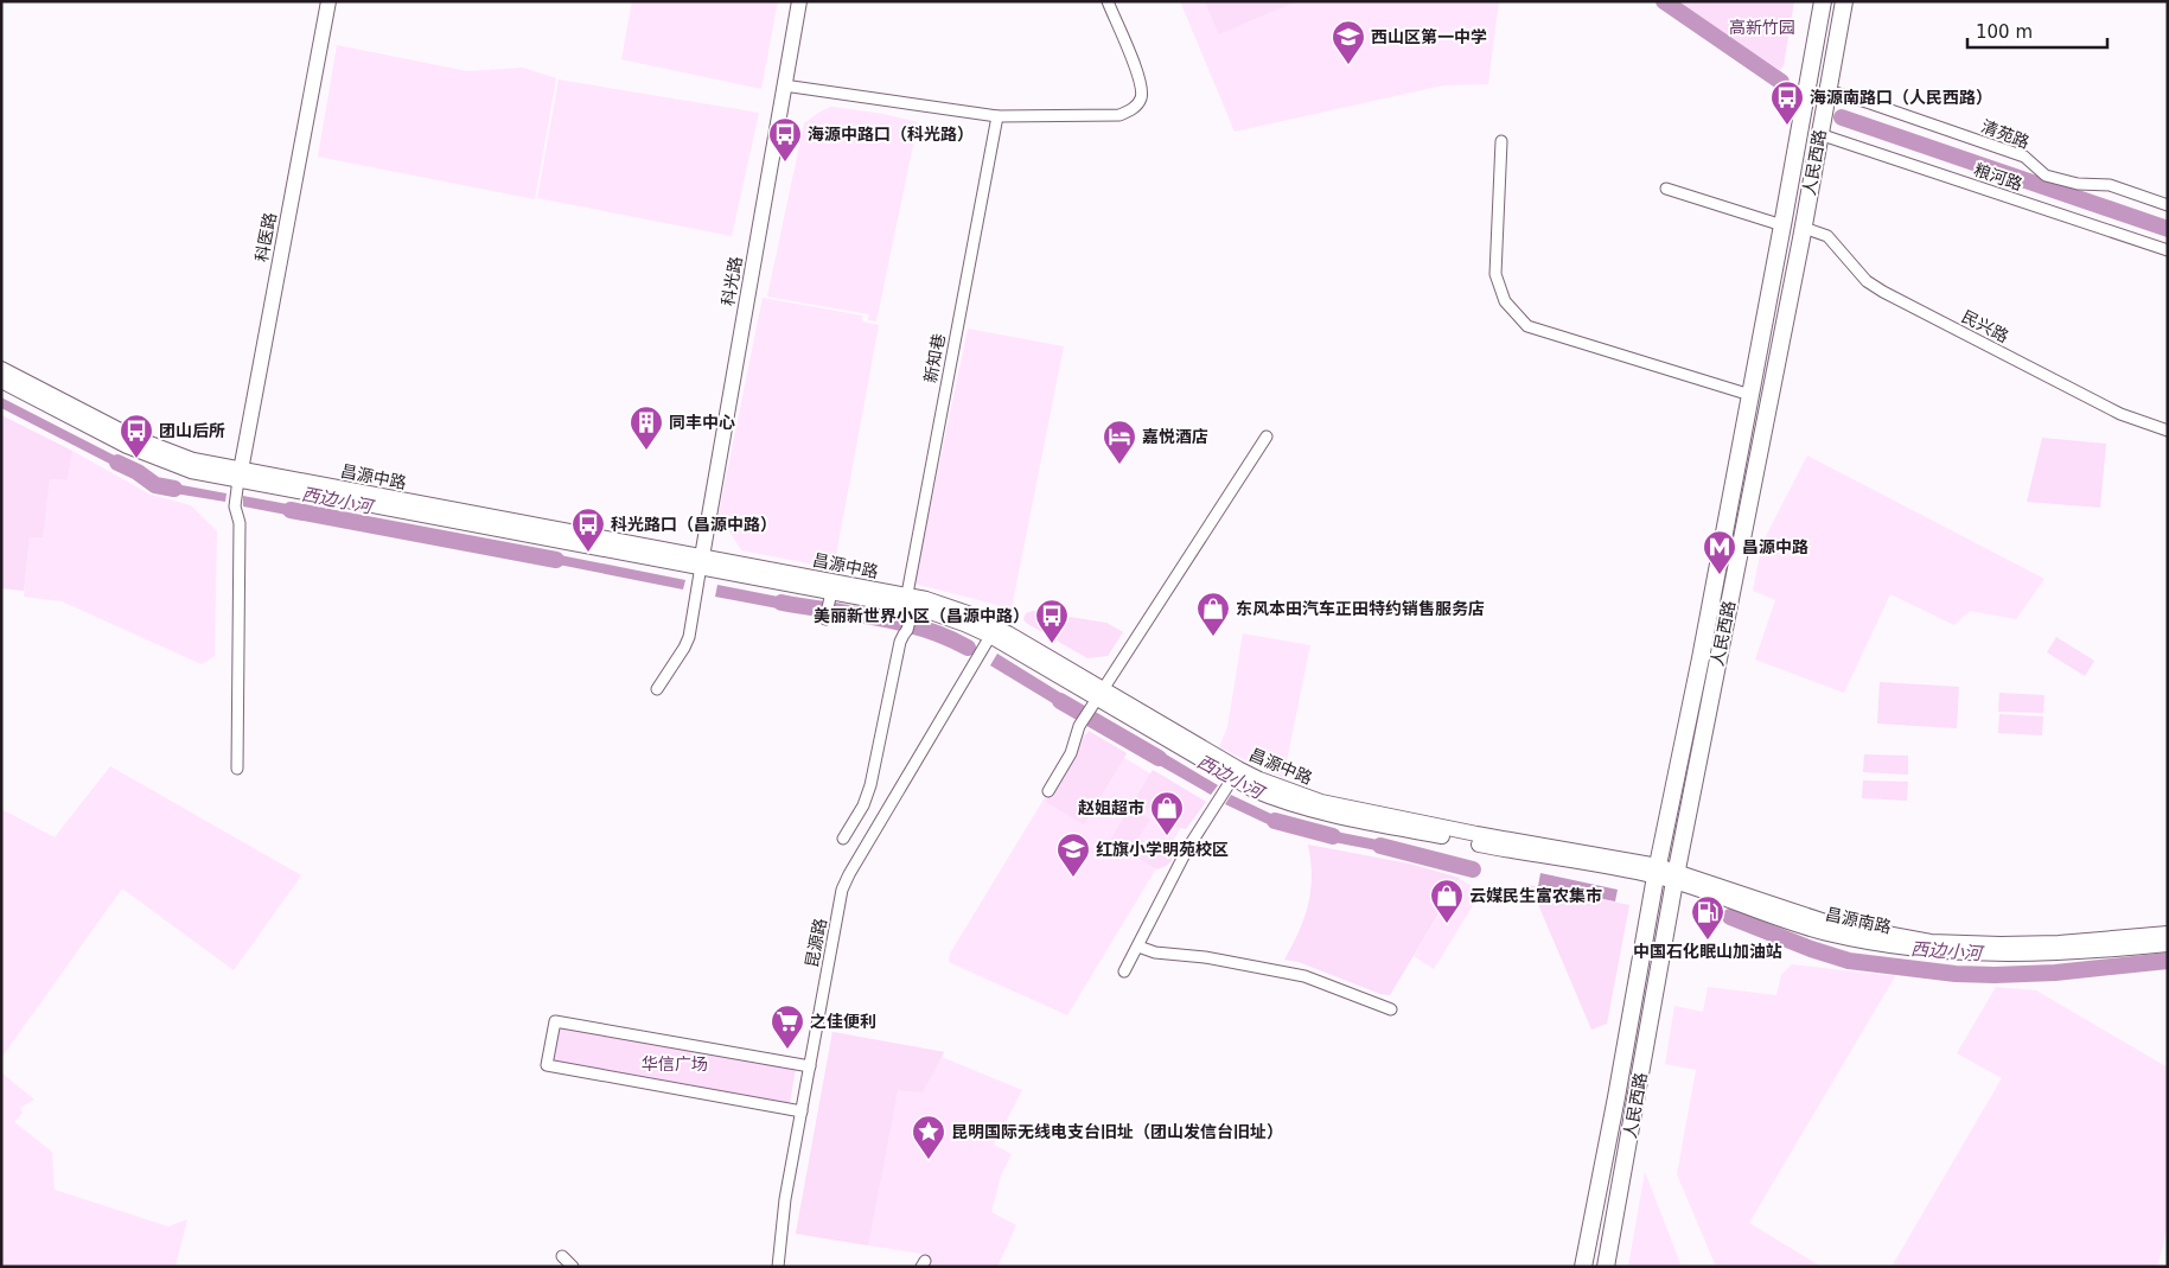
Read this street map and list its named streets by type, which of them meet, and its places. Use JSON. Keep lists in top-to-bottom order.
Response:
{
  "streets": {
    "main road": [
      "人民西路",
      "科医路",
      "科光路",
      "昌源中路",
      "昌源南路"
    ],
    "street": [
      "清苑路",
      "粮河路",
      "民兴路",
      "新知巷",
      "昆源路"
    ]
  },
  "crossings": [
    ["清苑路", "人民西路"],
    ["人民西路", "粮河路"],
    ["人民西路", "民兴路"],
    ["人民西路", "昌源中路"],
    ["人民西路", "昌源南路"],
    ["科医路", "昌源中路"],
    ["科光路", "昌源中路"],
    ["新知巷", "昌源中路"],
    ["昌源中路", "昌源南路"],
    ["昌源中路", "昆源路"]
  ],
  "water": ["西边小河"],
  "parks": ["高新竹园", "华信广场"],
  "places": {
    "school or university": ["西山区第一中学", "红旗小学明苑校区"],
    "bus stop": [
      "海源南路口（人民西路）",
      "海源中路口（科光路）",
      "团山后所",
      "科光路口（昌源中路）",
      "美丽新世界小区（昌源中路）"
    ],
    "building": ["同丰中心"],
    "hotel": ["嘉悦酒店"],
    "metro station": ["昌源中路"],
    "shop": ["东风本田汽车正田特约销售服务店", "赵姐超市", "云媒民生富农集市"],
    "fuel station": ["中国石化眠山加油站"],
    "supermarket": ["之佳便利"],
    "place": ["昆明国际无线电支台旧址（团山发信台旧址）"]
  },
  "scale_bar": "100 m"
}
